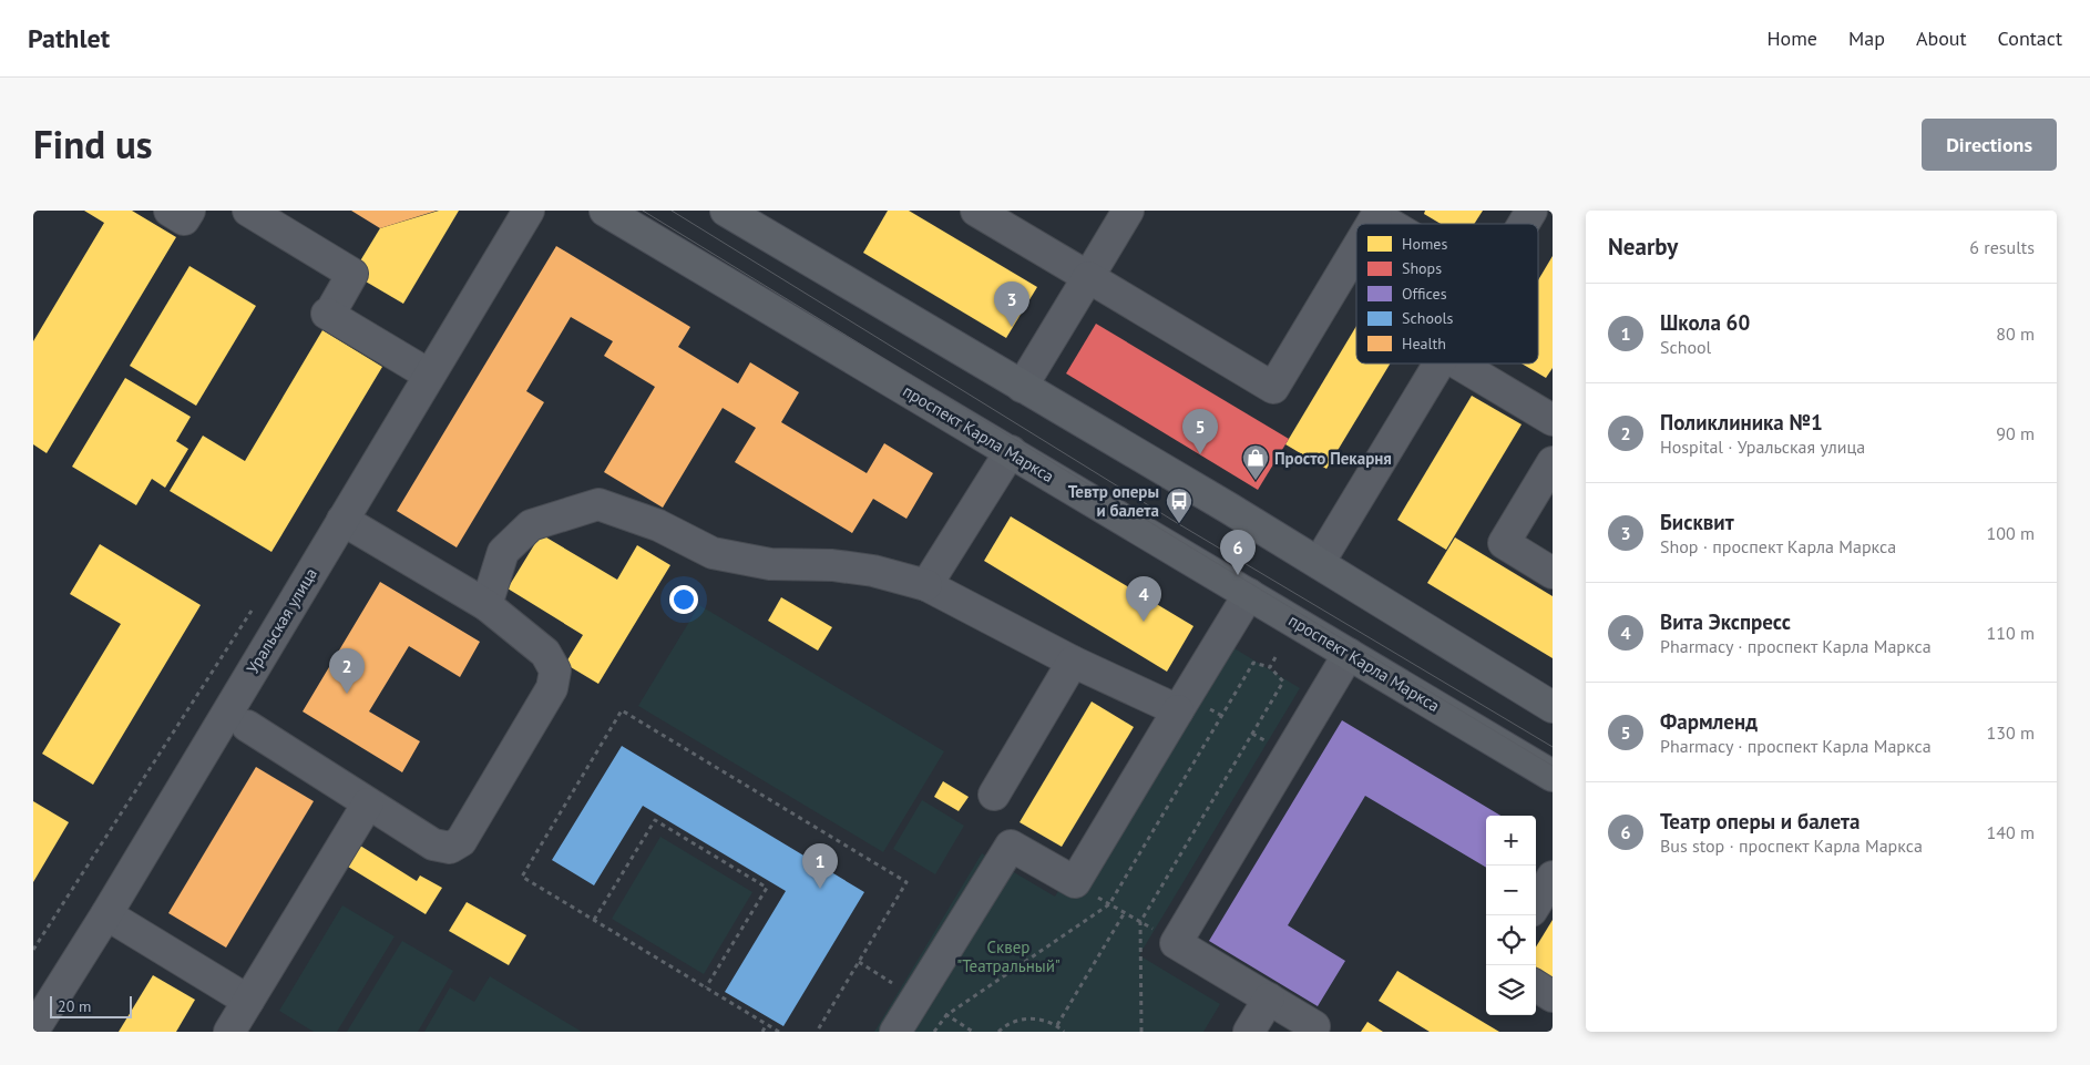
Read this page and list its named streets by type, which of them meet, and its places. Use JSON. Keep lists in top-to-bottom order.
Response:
{
  "streets": {
    "main road": ["проспект Карла Маркса"],
    "street": ["Уральская улица"]
  },
  "parks": ["Сквер \"Театральный\""],
  "places": {
    "shop": ["Просто Пекарня"],
    "bus stop": ["Тевтр оперы и балета"]
  },
  "legend": [
    "Homes",
    "Shops",
    "Offices",
    "Schools",
    "Health"
  ],
  "scale_bar": "20 m",
  "page": {
    "header": "Pathlet",
    "nav": [
      "Home",
      "Map",
      "About",
      "Contact"
    ],
    "title": "Find us",
    "buttons": "Directions",
    "heading": ["Nearby", "6 results"],
    "pins": [
      "3",
      "5",
      "6",
      "4",
      "2",
      "1"
    ],
    "list": [
      {
        "mark": "1",
        "name": "Школа 60",
        "note": "School",
        "value": "80 m"
      },
      {
        "mark": "2",
        "name": "Поликлиника №1",
        "note": "Hospital · Уральская улица",
        "value": "90 m"
      },
      {
        "mark": "3",
        "name": "Бисквит",
        "note": "Shop · проспект Карла Маркса",
        "value": "100 m"
      },
      {
        "mark": "4",
        "name": "Вита Экспресс",
        "note": "Pharmacy · проспект Карла Маркса",
        "value": "110 m"
      },
      {
        "mark": "5",
        "name": "Фармленд",
        "note": "Pharmacy · проспект Карла Маркса",
        "value": "130 m"
      },
      {
        "mark": "6",
        "name": "Театр оперы и балета",
        "note": "Bus stop · проспект Карла Маркса",
        "value": "140 m"
      }
    ],
    "map_buttons": ["+", "−"],
    "scale": "20 m"
  }
}
